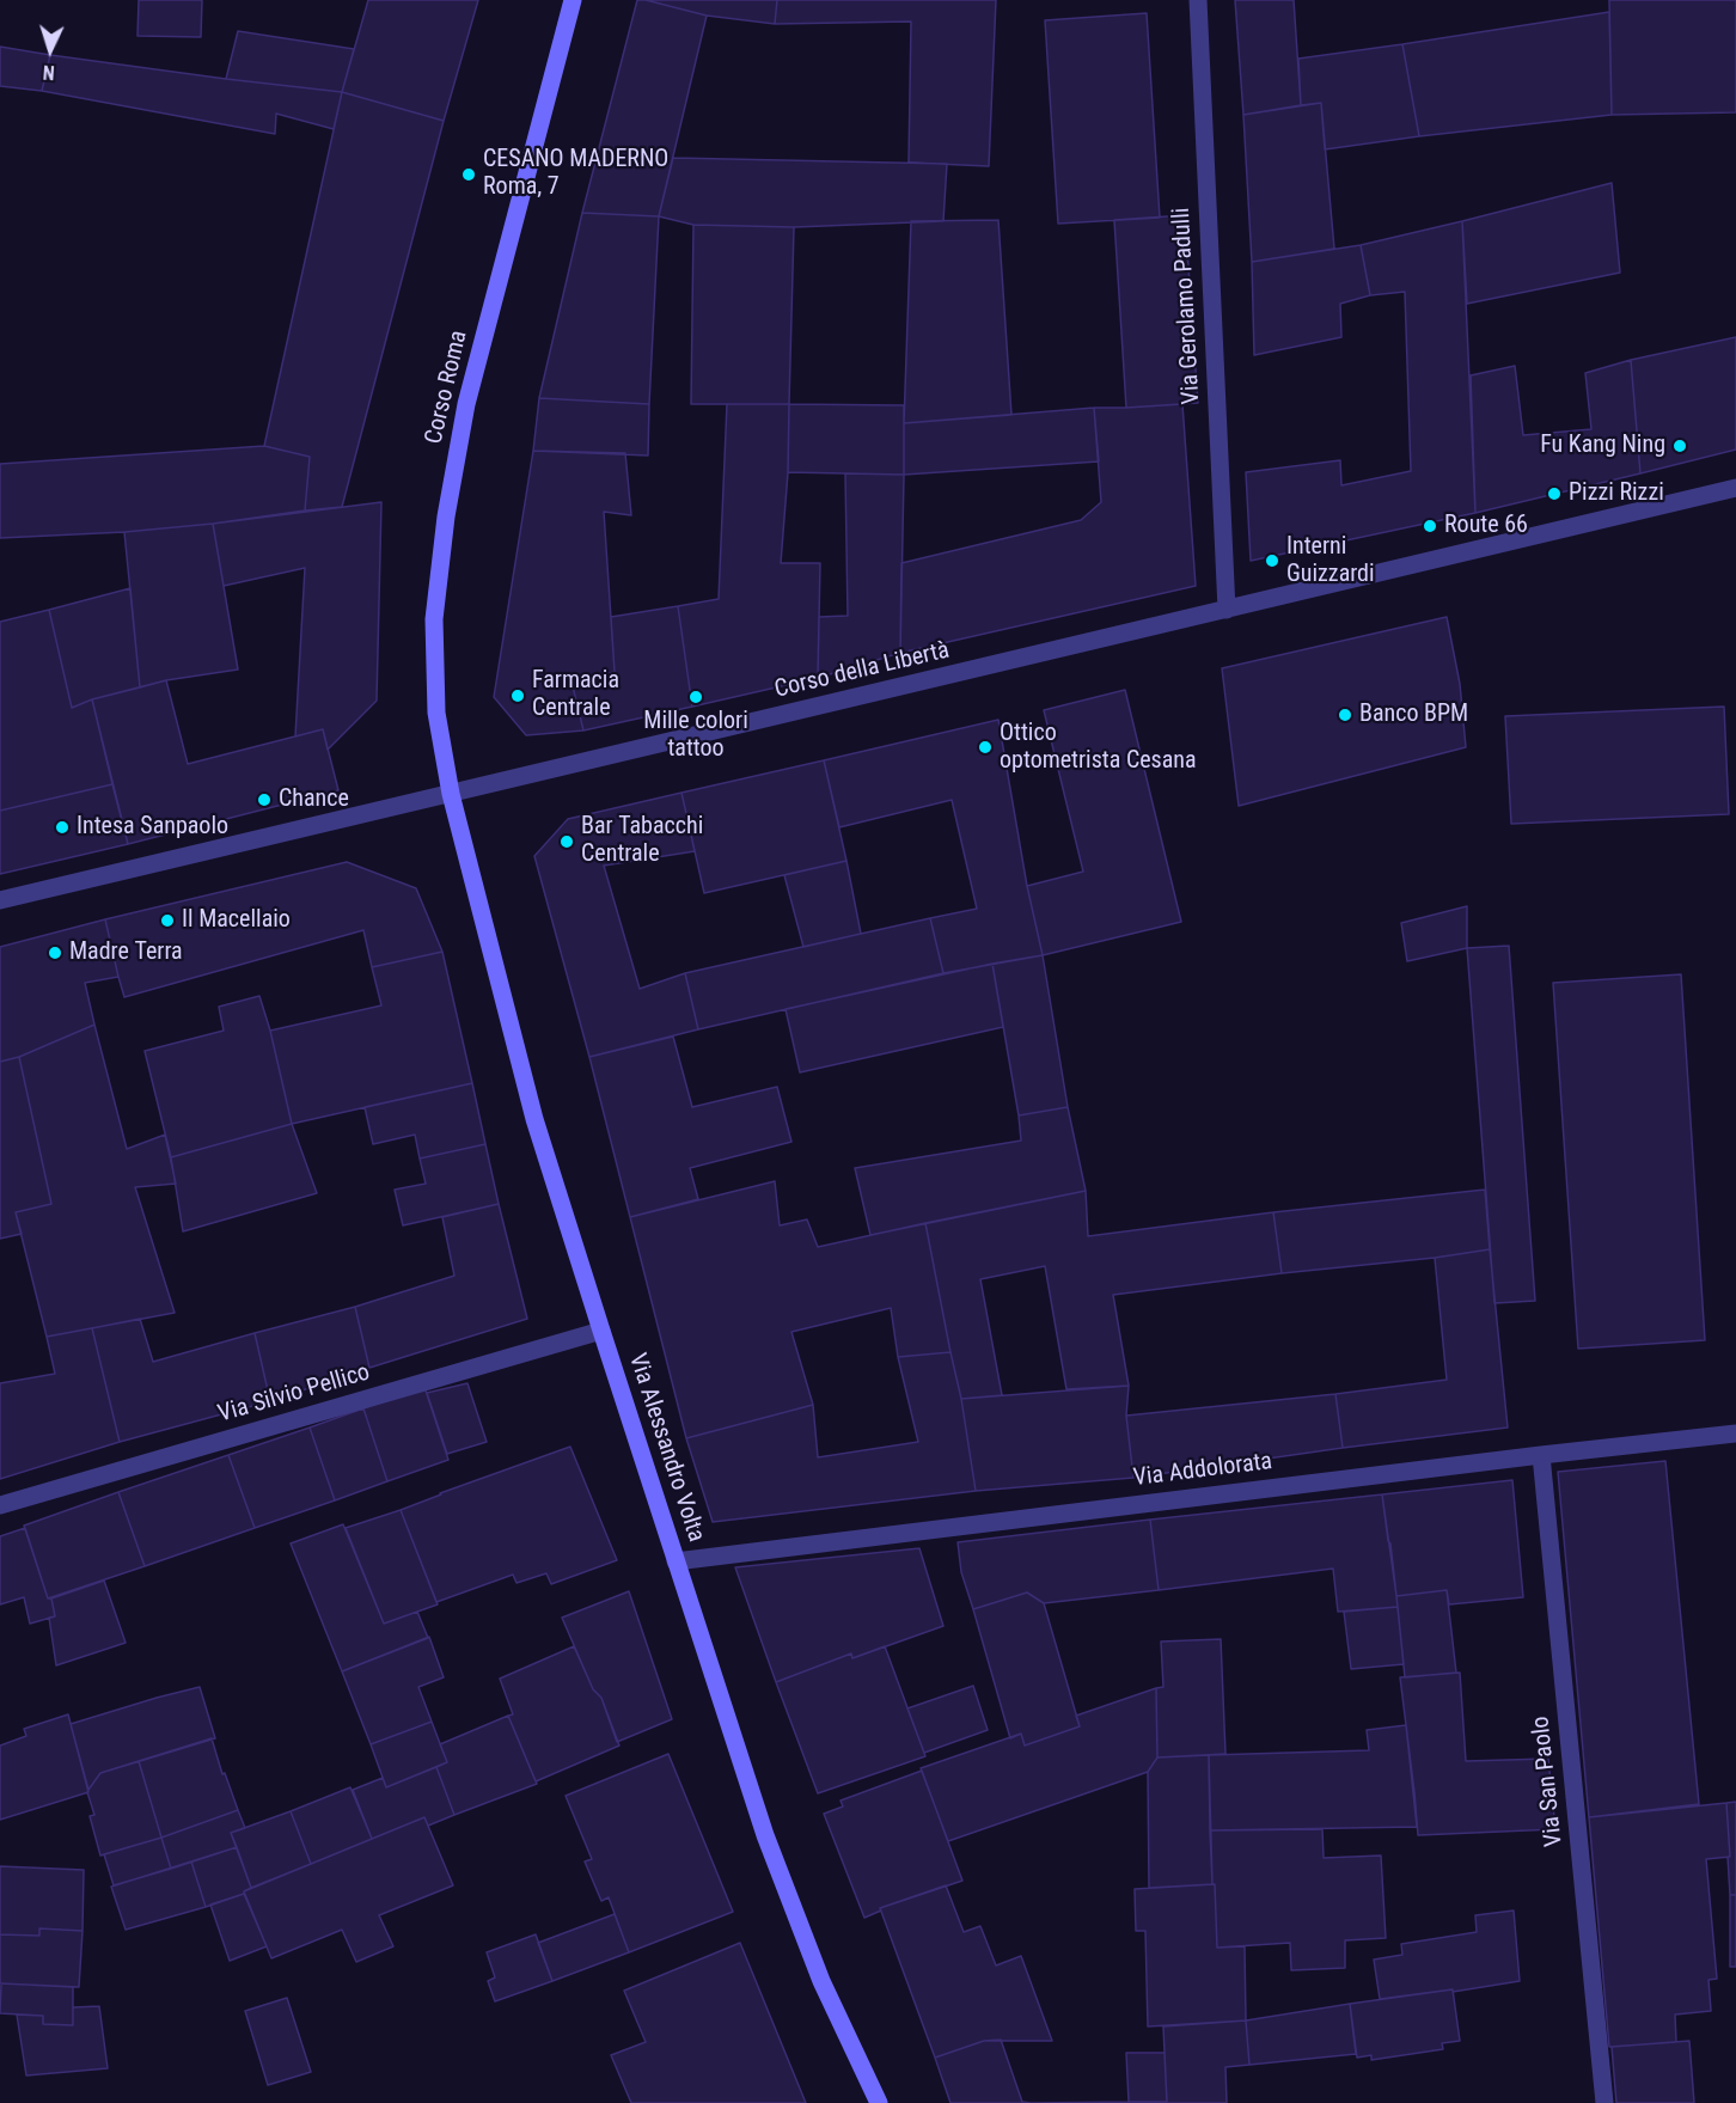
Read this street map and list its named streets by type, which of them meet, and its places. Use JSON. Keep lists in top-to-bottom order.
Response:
{
  "streets": {
    "street": [
      "Via Gerolamo Padulli",
      "Corso Roma",
      "Corso della Libertà",
      "Via Silvio Pellico",
      "Via Alessandro Volta",
      "Via Addolorata",
      "Via San Paolo"
    ]
  },
  "crossings": [
    ["Via Gerolamo Padulli", "Corso della Libertà"],
    ["Corso Roma", "Corso della Libertà"],
    ["Corso Roma", "Via Alessandro Volta"],
    ["Corso della Libertà", "Via Alessandro Volta"],
    ["Via Silvio Pellico", "Via Alessandro Volta"],
    ["Via Alessandro Volta", "Via Addolorata"],
    ["Via Addolorata", "Via San Paolo"]
  ],
  "places": [
    "CESANO MADERNO Roma, 7",
    "Fu Kang Ning",
    "Pizzi Rizzi",
    "Route 66",
    "Interni Guizzardi",
    "Farmacia Centrale",
    "Mille colori tattoo",
    "Banco BPM",
    "Ottico optometrista Cesana",
    "Chance",
    "Intesa Sanpaolo",
    "Bar Tabacchi Centrale",
    "Il Macellaio",
    "Madre Terra"
  ],
  "north": "bottom"
}
